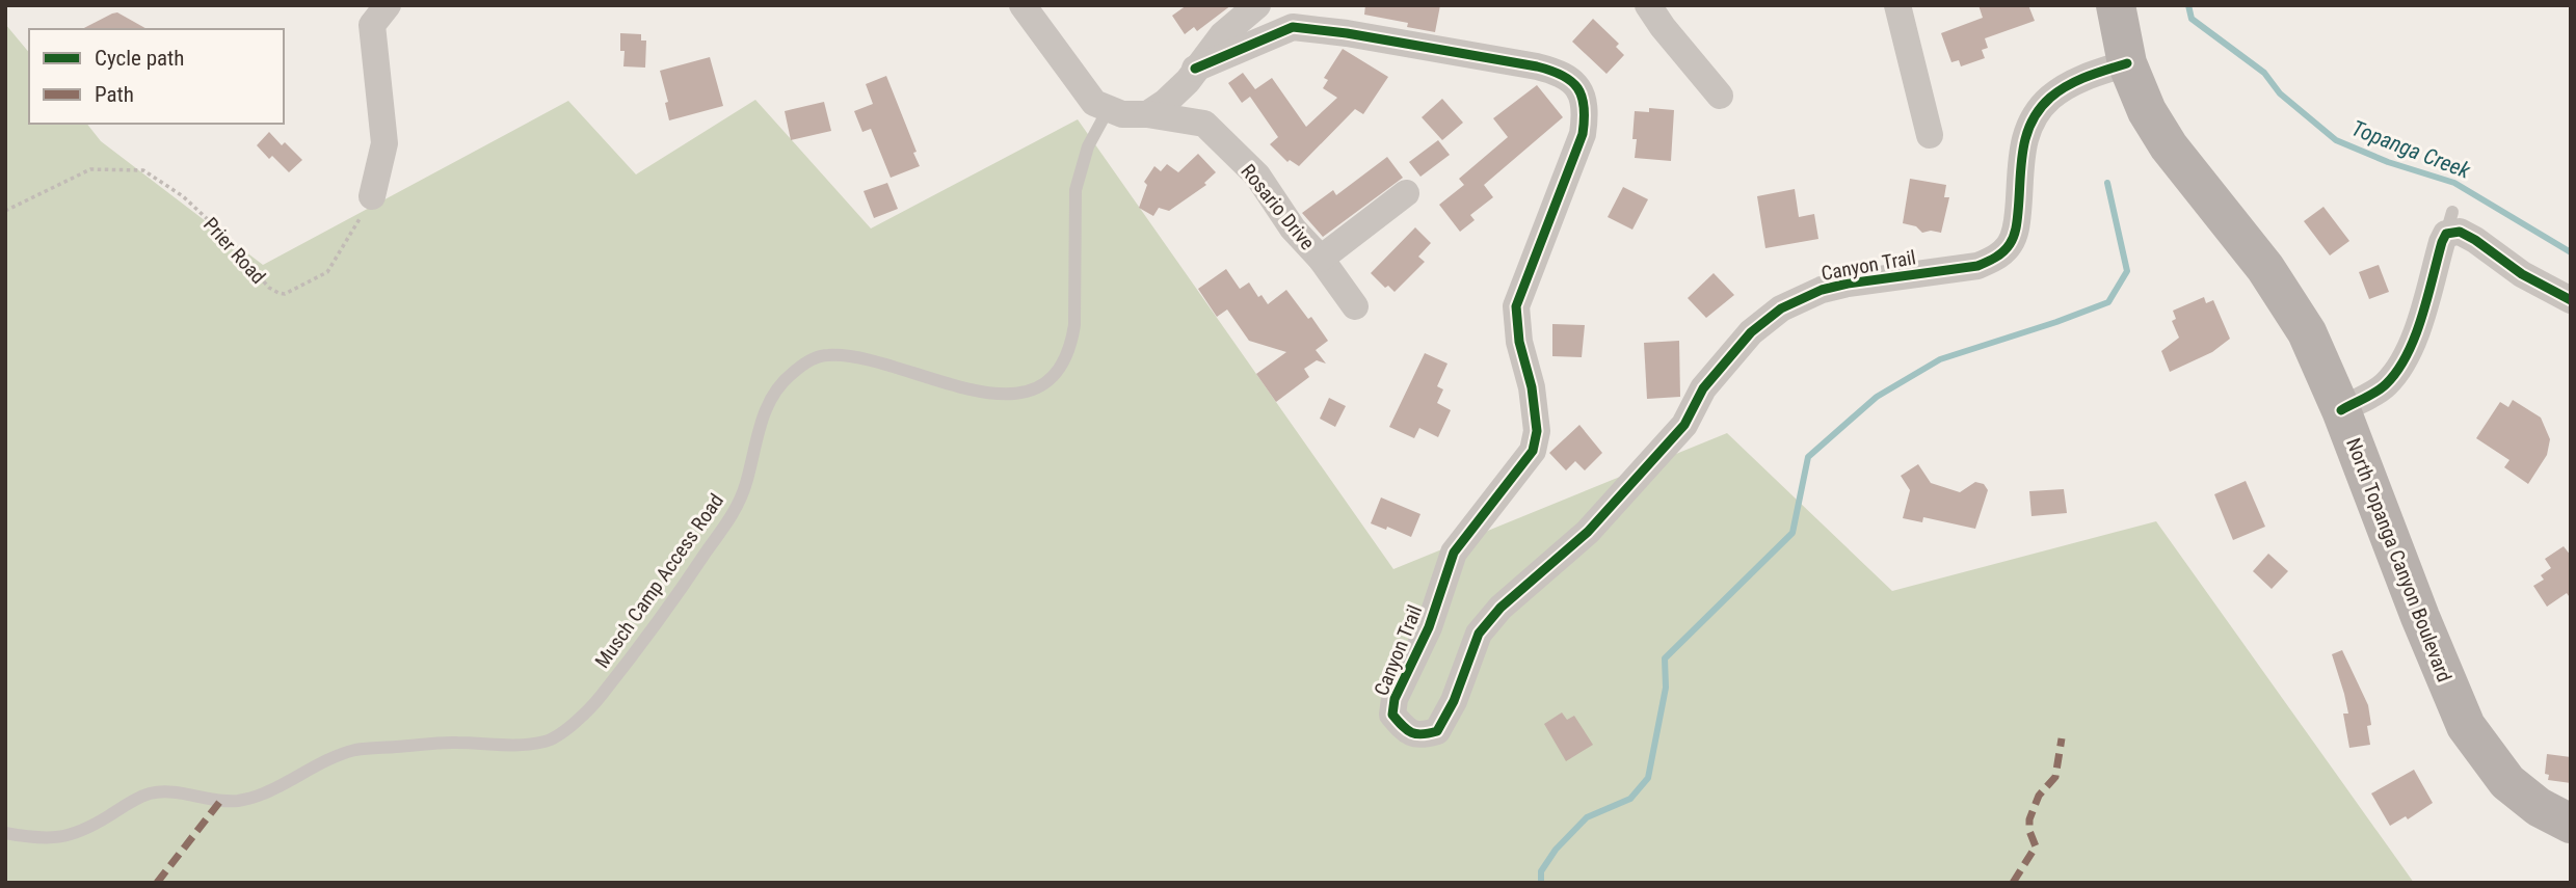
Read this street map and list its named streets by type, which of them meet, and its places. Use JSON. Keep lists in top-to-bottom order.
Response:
{
  "streets": {
    "main road": ["North Topanga Canyon Boulevard"],
    "street": ["Rosario Drive", "Canyon Trail"],
    "lane": ["Musch Camp Access Road"],
    "path": ["Prier Road"]
  },
  "crossings": [
    ["Rosario Drive", "Musch Camp Access Road"],
    ["Canyon Trail", "North Topanga Canyon Boulevard"]
  ],
  "water": ["Topanga Creek"],
  "legend": ["Cycle path", "Path"]
}
